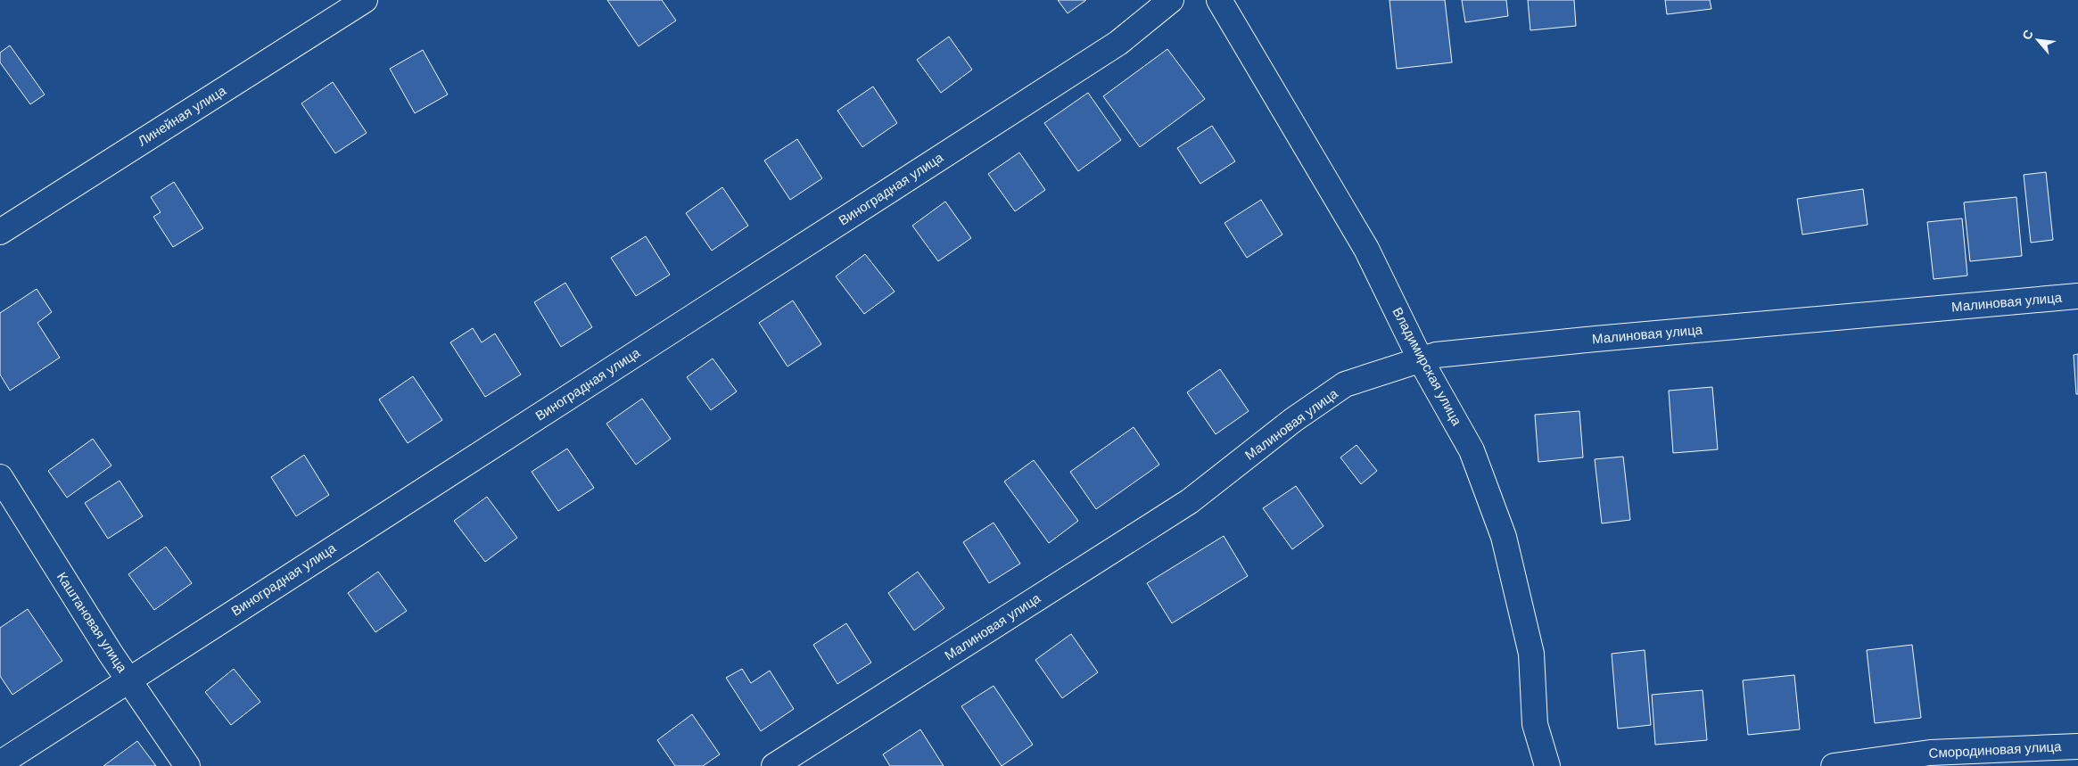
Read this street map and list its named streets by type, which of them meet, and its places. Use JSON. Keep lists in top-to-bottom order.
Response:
{
  "streets": {
    "street": [
      "Линейная улица",
      "Виноградная улица",
      "Малиновая улица",
      "Владимирская улица",
      "Каштановая улица",
      "Смородиновая улица"
    ]
  },
  "crossings": [
    ["Виноградная улица", "Каштановая улица"],
    ["Малиновая улица", "Владимирская улица"]
  ],
  "north": "top left"
}
